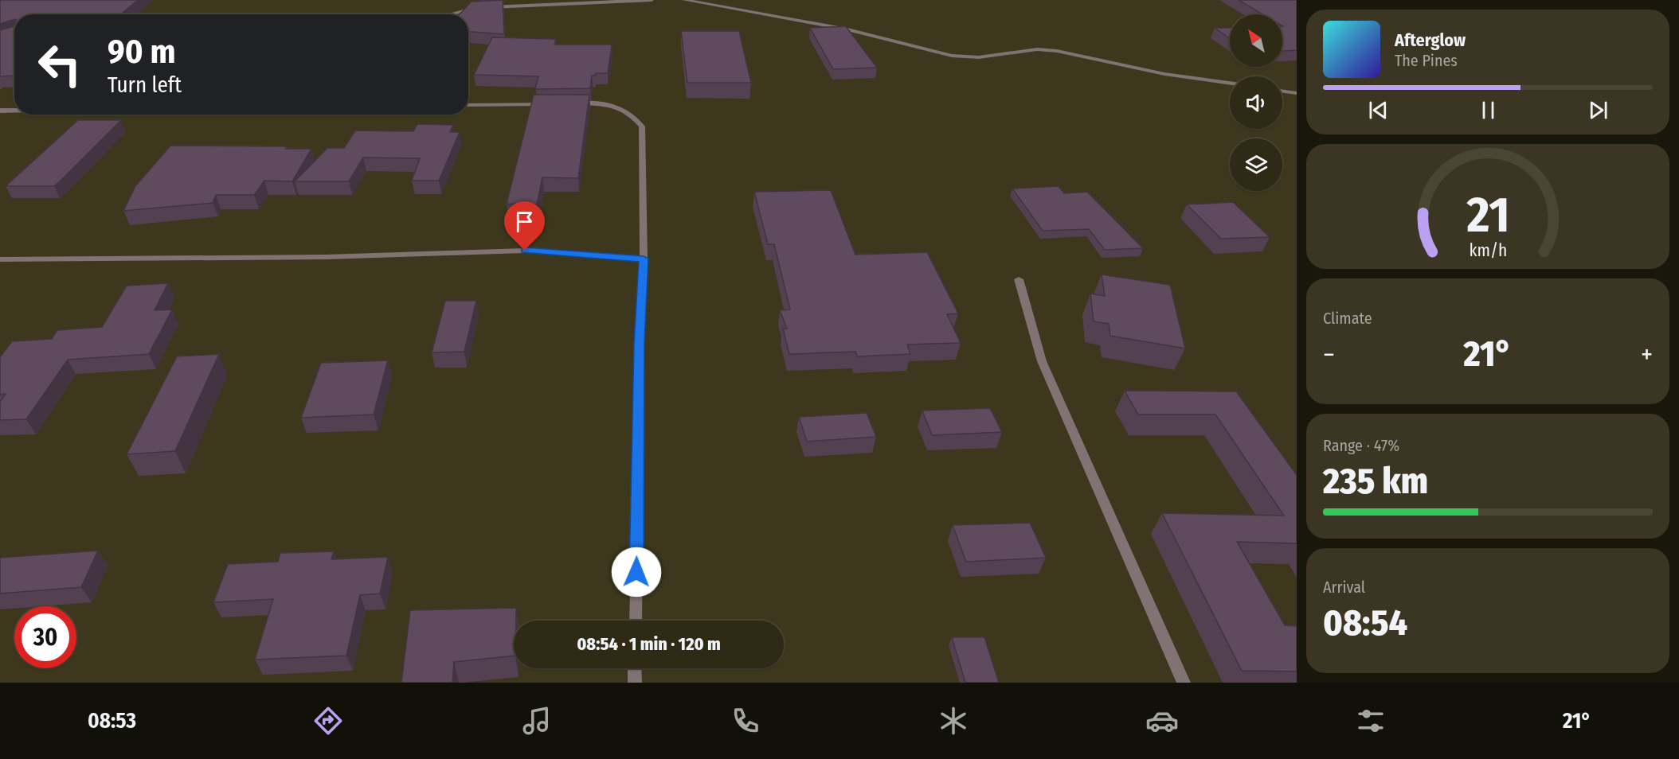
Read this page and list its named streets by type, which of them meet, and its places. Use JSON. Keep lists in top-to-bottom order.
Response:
{
  "north": "top left",
  "page": {
    "turn": ["90 m", "Turn left"],
    "song": ["Afterglow", "The Pines"],
    "tile": [
      "Climate",
      ["Range · 47%", "235 km"],
      ["Arrival", "08:54"]
    ],
    "heat": ["−", "21°", "+"],
    "limit": "30",
    "trip": "08:54 · 1 min · 120 m",
    "tabs": ["08:53", "21°"],
    "gauge": ["21", "km/h"]
  }
}
